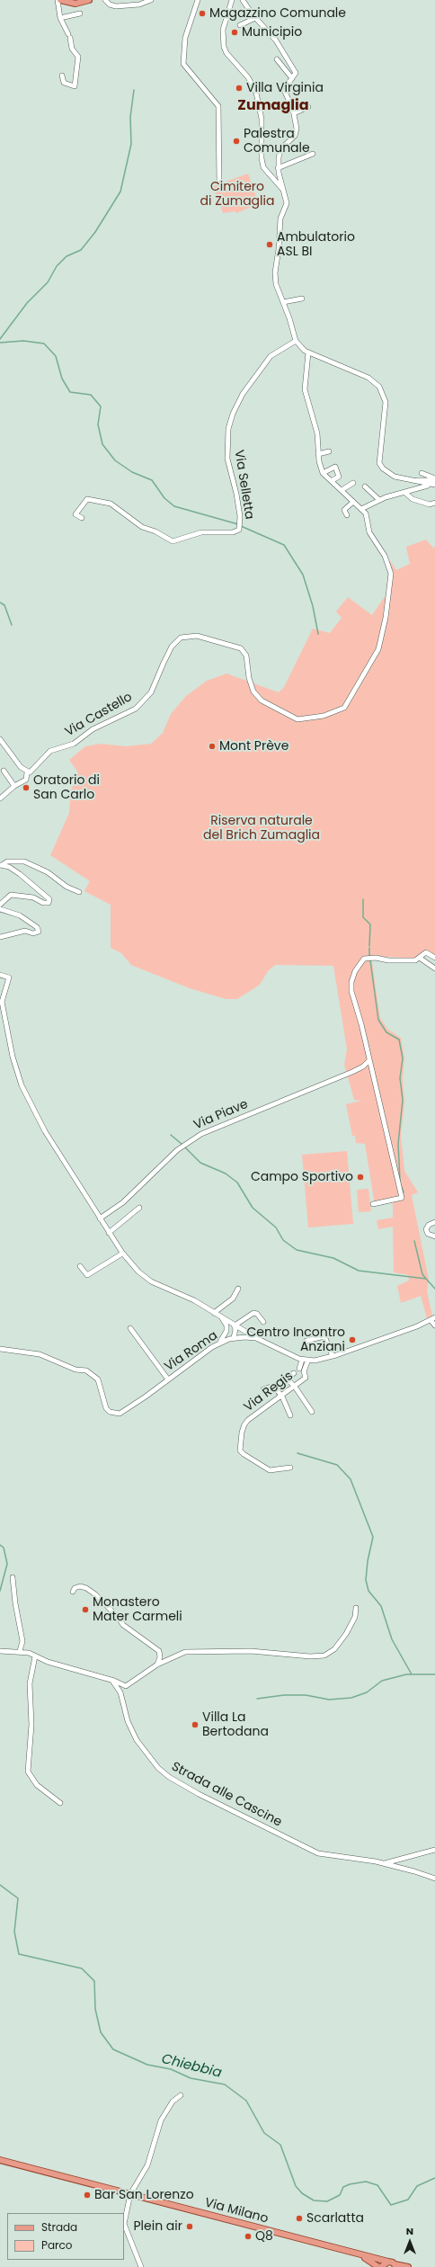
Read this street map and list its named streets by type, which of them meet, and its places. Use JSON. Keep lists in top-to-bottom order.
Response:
{
  "streets": {
    "main road": ["Via Milano"],
    "street": [
      "Via Selletta",
      "Via Castello",
      "Via Piave",
      "Via Roma",
      "Via Regis",
      "Strada alle Cascine"
    ]
  },
  "crossings": [
    ["Via Roma", "Via Regis"]
  ],
  "districts": ["Zumaglia"],
  "water": ["Chiebbia"],
  "parks": ["Cimitero di Zumaglia", "Riserva naturale del Brich Zumaglia"],
  "places": [
    "Magazzino Comunale",
    "Municipio",
    "Villa Virginia",
    "Palestra Comunale",
    "Ambulatorio ASL BI",
    "Mont Prève",
    "Oratorio di San Carlo",
    "Campo Sportivo",
    "Centro Incontro Anziani",
    "Monastero Mater Carmeli",
    "Villa La Bertodana",
    "Bar San Lorenzo",
    "Scarlatta",
    "Plein air",
    "Q8"
  ],
  "legend": ["Strada", "Parco"],
  "north": "top"
}
